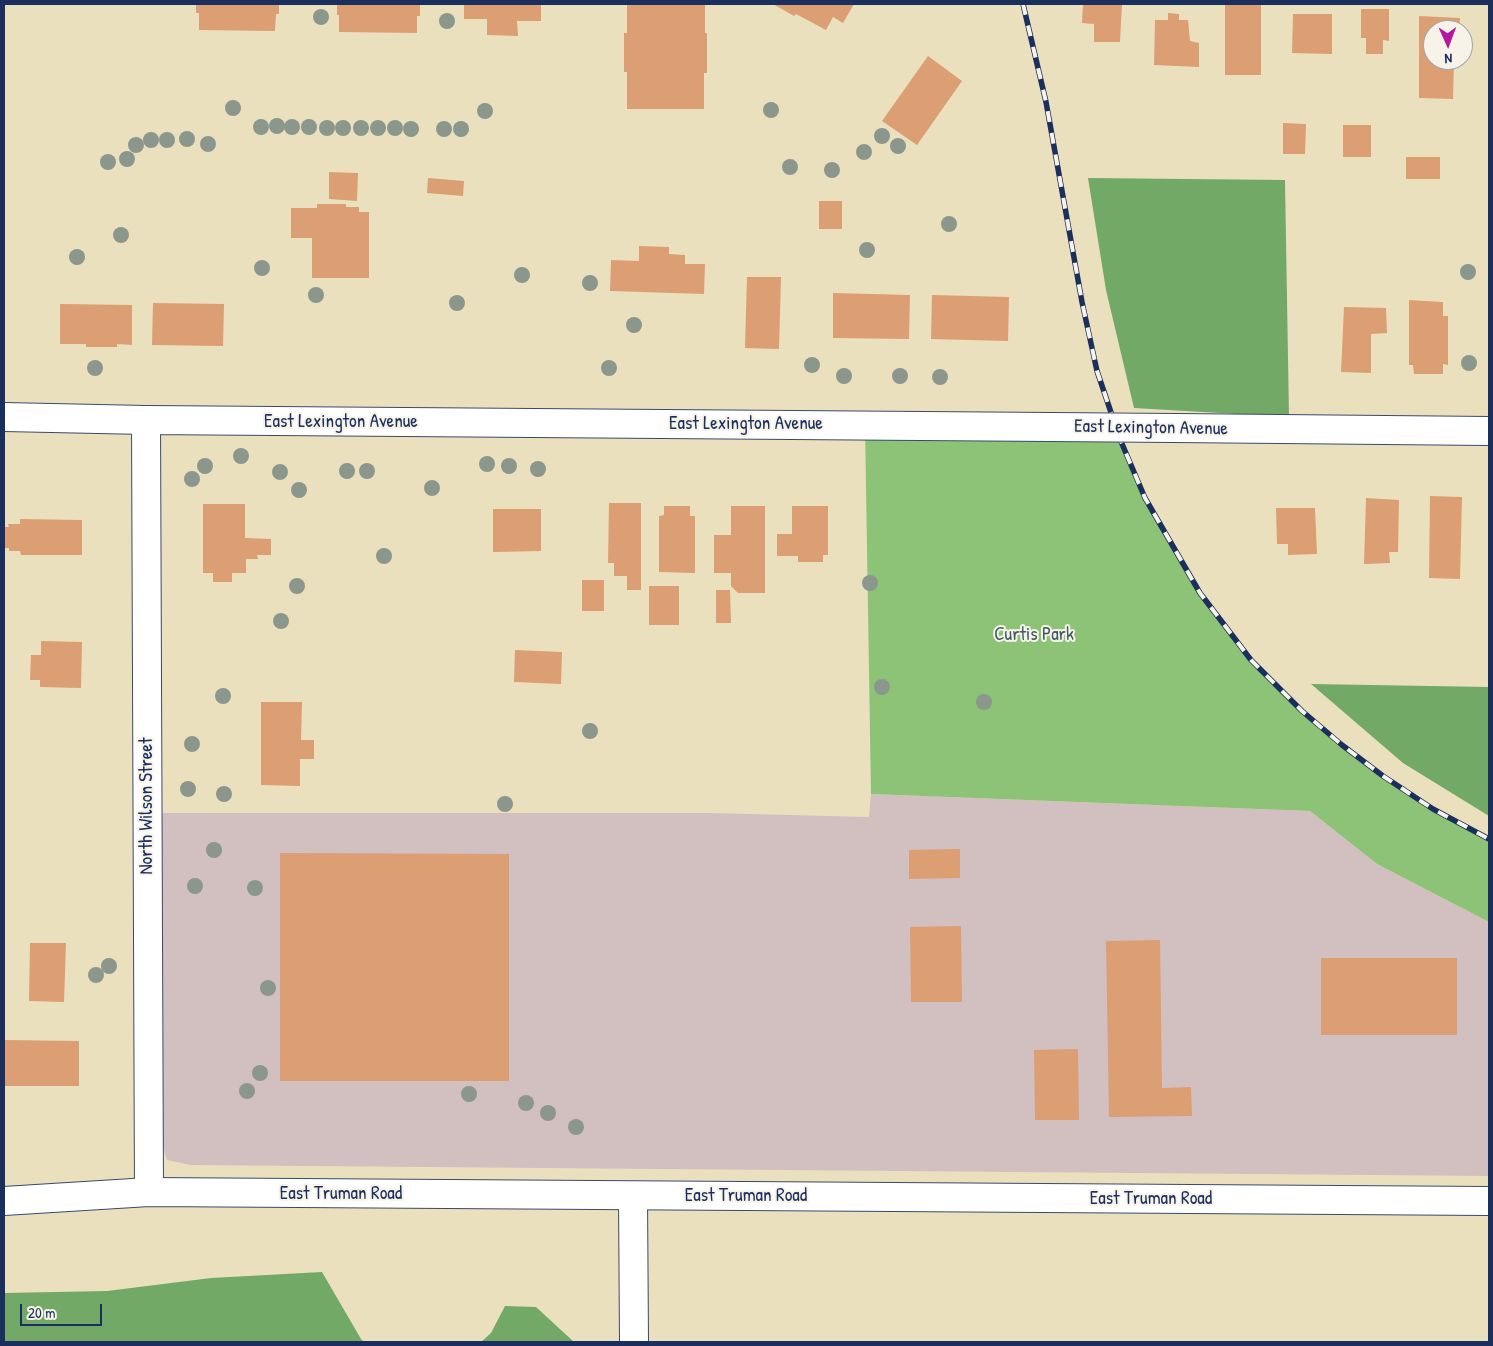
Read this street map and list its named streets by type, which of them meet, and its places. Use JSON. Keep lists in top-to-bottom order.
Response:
{
  "streets": {
    "street": ["East Lexington Avenue", "North Wilson Street", "East Truman Road"]
  },
  "crossings": [
    ["East Lexington Avenue", "North Wilson Street"],
    ["North Wilson Street", "East Truman Road"]
  ],
  "parks": ["Curtis Park"],
  "scale_bar": "20 m",
  "north": "bottom"
}
